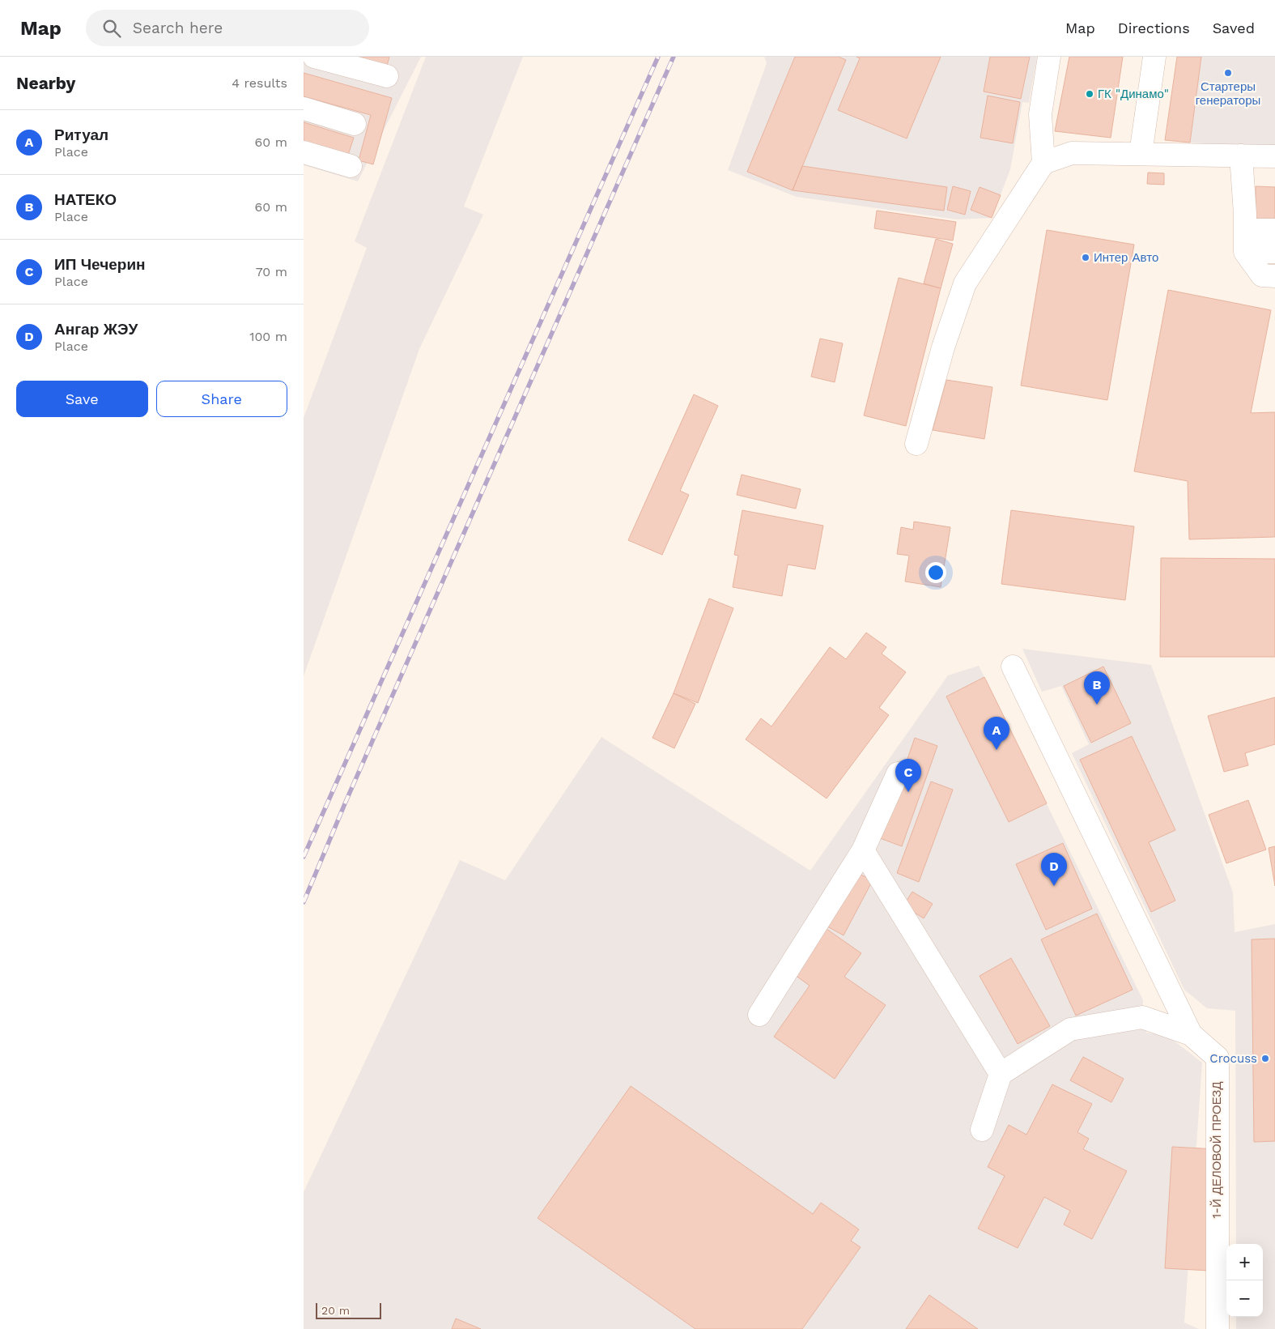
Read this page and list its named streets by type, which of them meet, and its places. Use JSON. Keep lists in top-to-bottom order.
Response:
{
  "streets": {
    "street": ["1-Й ДЕЛОВОЙ ПРОЕЗД"]
  },
  "places": [
    "Стартеры генераторы",
    "ГК \"Динамо\"",
    "Интер Авто",
    "Crocuss"
  ],
  "scale_bar": "20 m",
  "page": {
    "header": "Map",
    "search": "Search here",
    "nav": ["Map", "Directions", "Saved"],
    "heading": ["Nearby", "4 results"],
    "list": [
      {
        "mark": "A",
        "name": "Ритуал",
        "note": "Place",
        "value": "60 m"
      },
      {
        "mark": "B",
        "name": "НАТЕКО",
        "note": "Place",
        "value": "60 m"
      },
      {
        "mark": "C",
        "name": "ИП Чечерин",
        "note": "Place",
        "value": "70 m"
      },
      {
        "mark": "D",
        "name": "Ангар ЖЭУ",
        "note": "Place",
        "value": "100 m"
      }
    ],
    "buttons": ["Save", "Share"],
    "pins": [
      "B",
      "A",
      "C",
      "D"
    ],
    "map_buttons": ["+", "−"],
    "scale": "20 m"
  }
}
